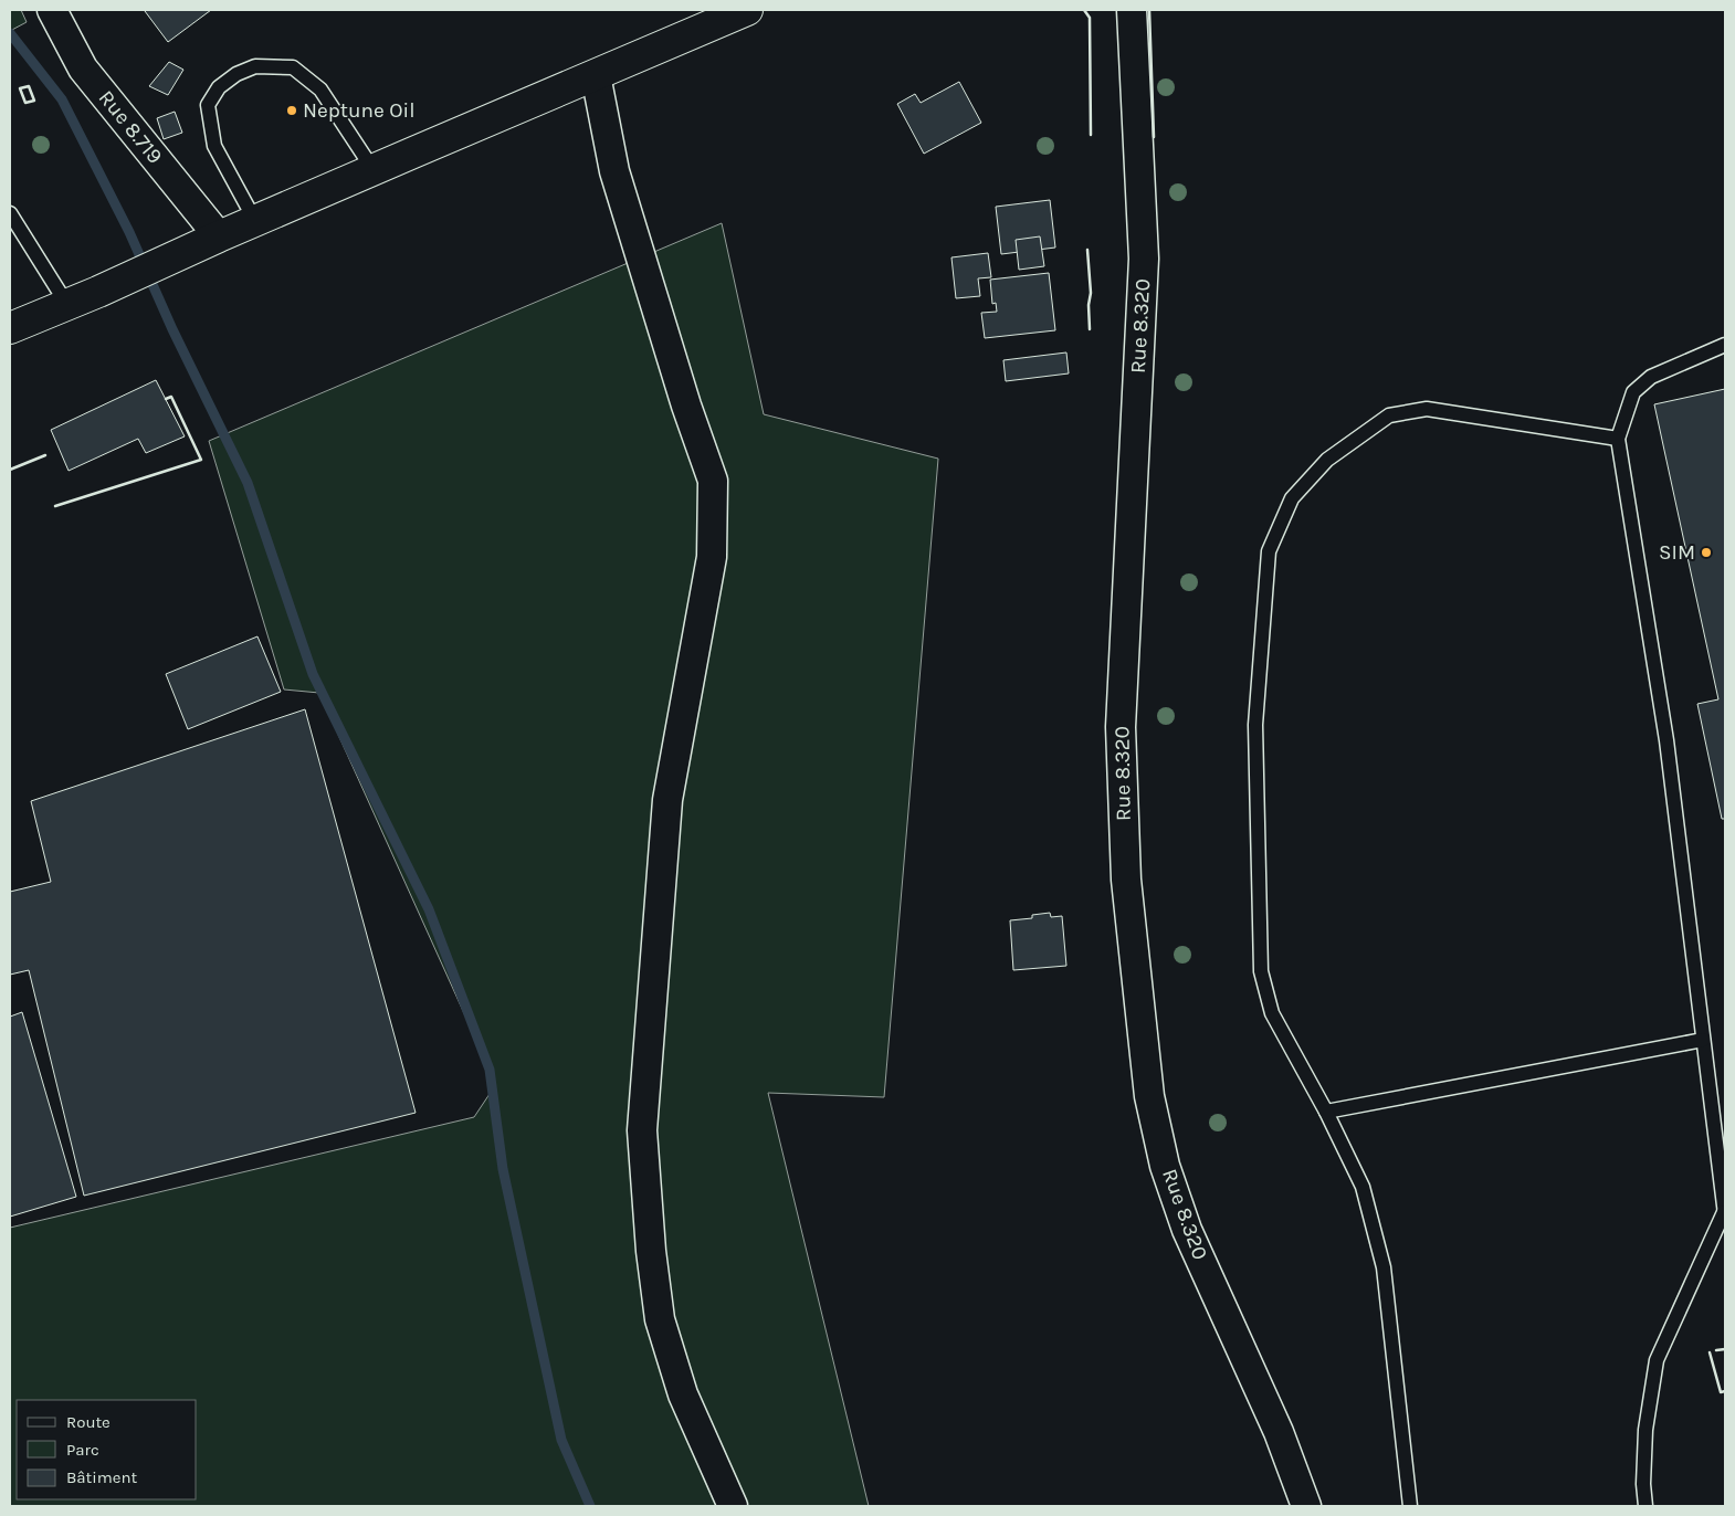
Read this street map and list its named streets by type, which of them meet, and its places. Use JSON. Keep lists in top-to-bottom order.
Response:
{
  "streets": {
    "street": ["Rue 8.719", "Rue 8.320"]
  },
  "places": ["Neptune Oil", "SIM"],
  "legend": ["Route", "Parc", "Bâtiment"]
}
